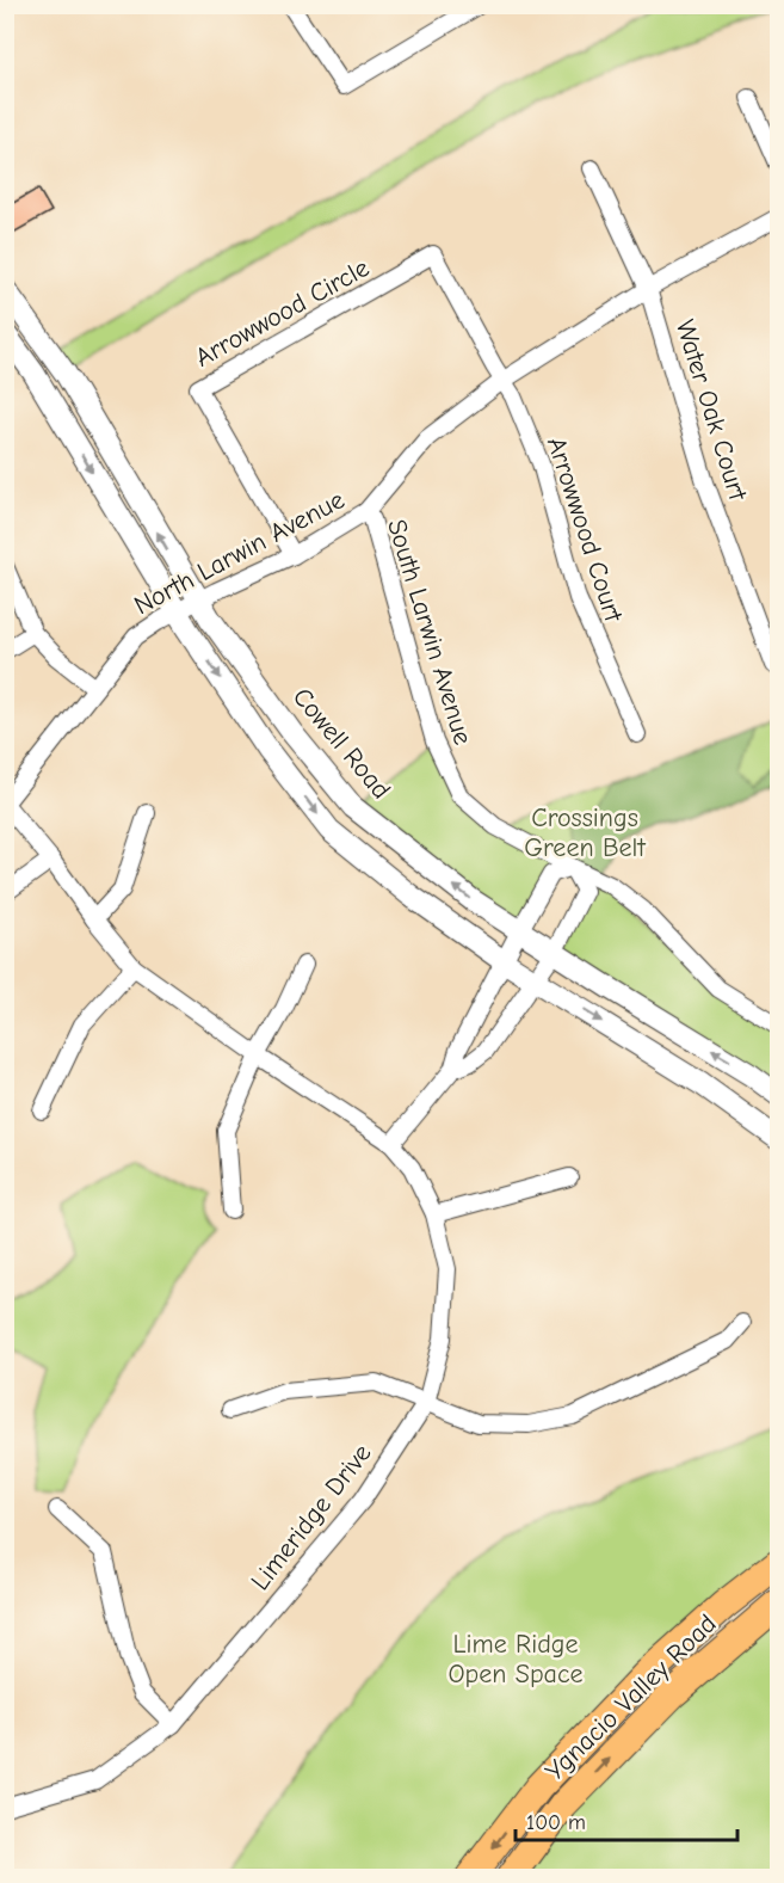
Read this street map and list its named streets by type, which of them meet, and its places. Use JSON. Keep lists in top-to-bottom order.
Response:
{
  "streets": {
    "highway": ["Ygnacio Valley Road"],
    "street": [
      "Arrowwood Circle",
      "Water Oak Court",
      "Arrowwood Court",
      "North Larwin Avenue",
      "South Larwin Avenue",
      "Cowell Road",
      "Limeridge Drive"
    ]
  },
  "crossings": [
    ["Arrowwood Circle", "Arrowwood Court"],
    ["Arrowwood Circle", "North Larwin Avenue"],
    ["Water Oak Court", "North Larwin Avenue"],
    ["Arrowwood Court", "North Larwin Avenue"],
    ["North Larwin Avenue", "South Larwin Avenue"],
    ["North Larwin Avenue", "Cowell Road"],
    ["North Larwin Avenue", "Limeridge Drive"]
  ],
  "parks": ["Crossings Green Belt", "Lime Ridge Open Space"],
  "scale_bar": "100 m"
}
